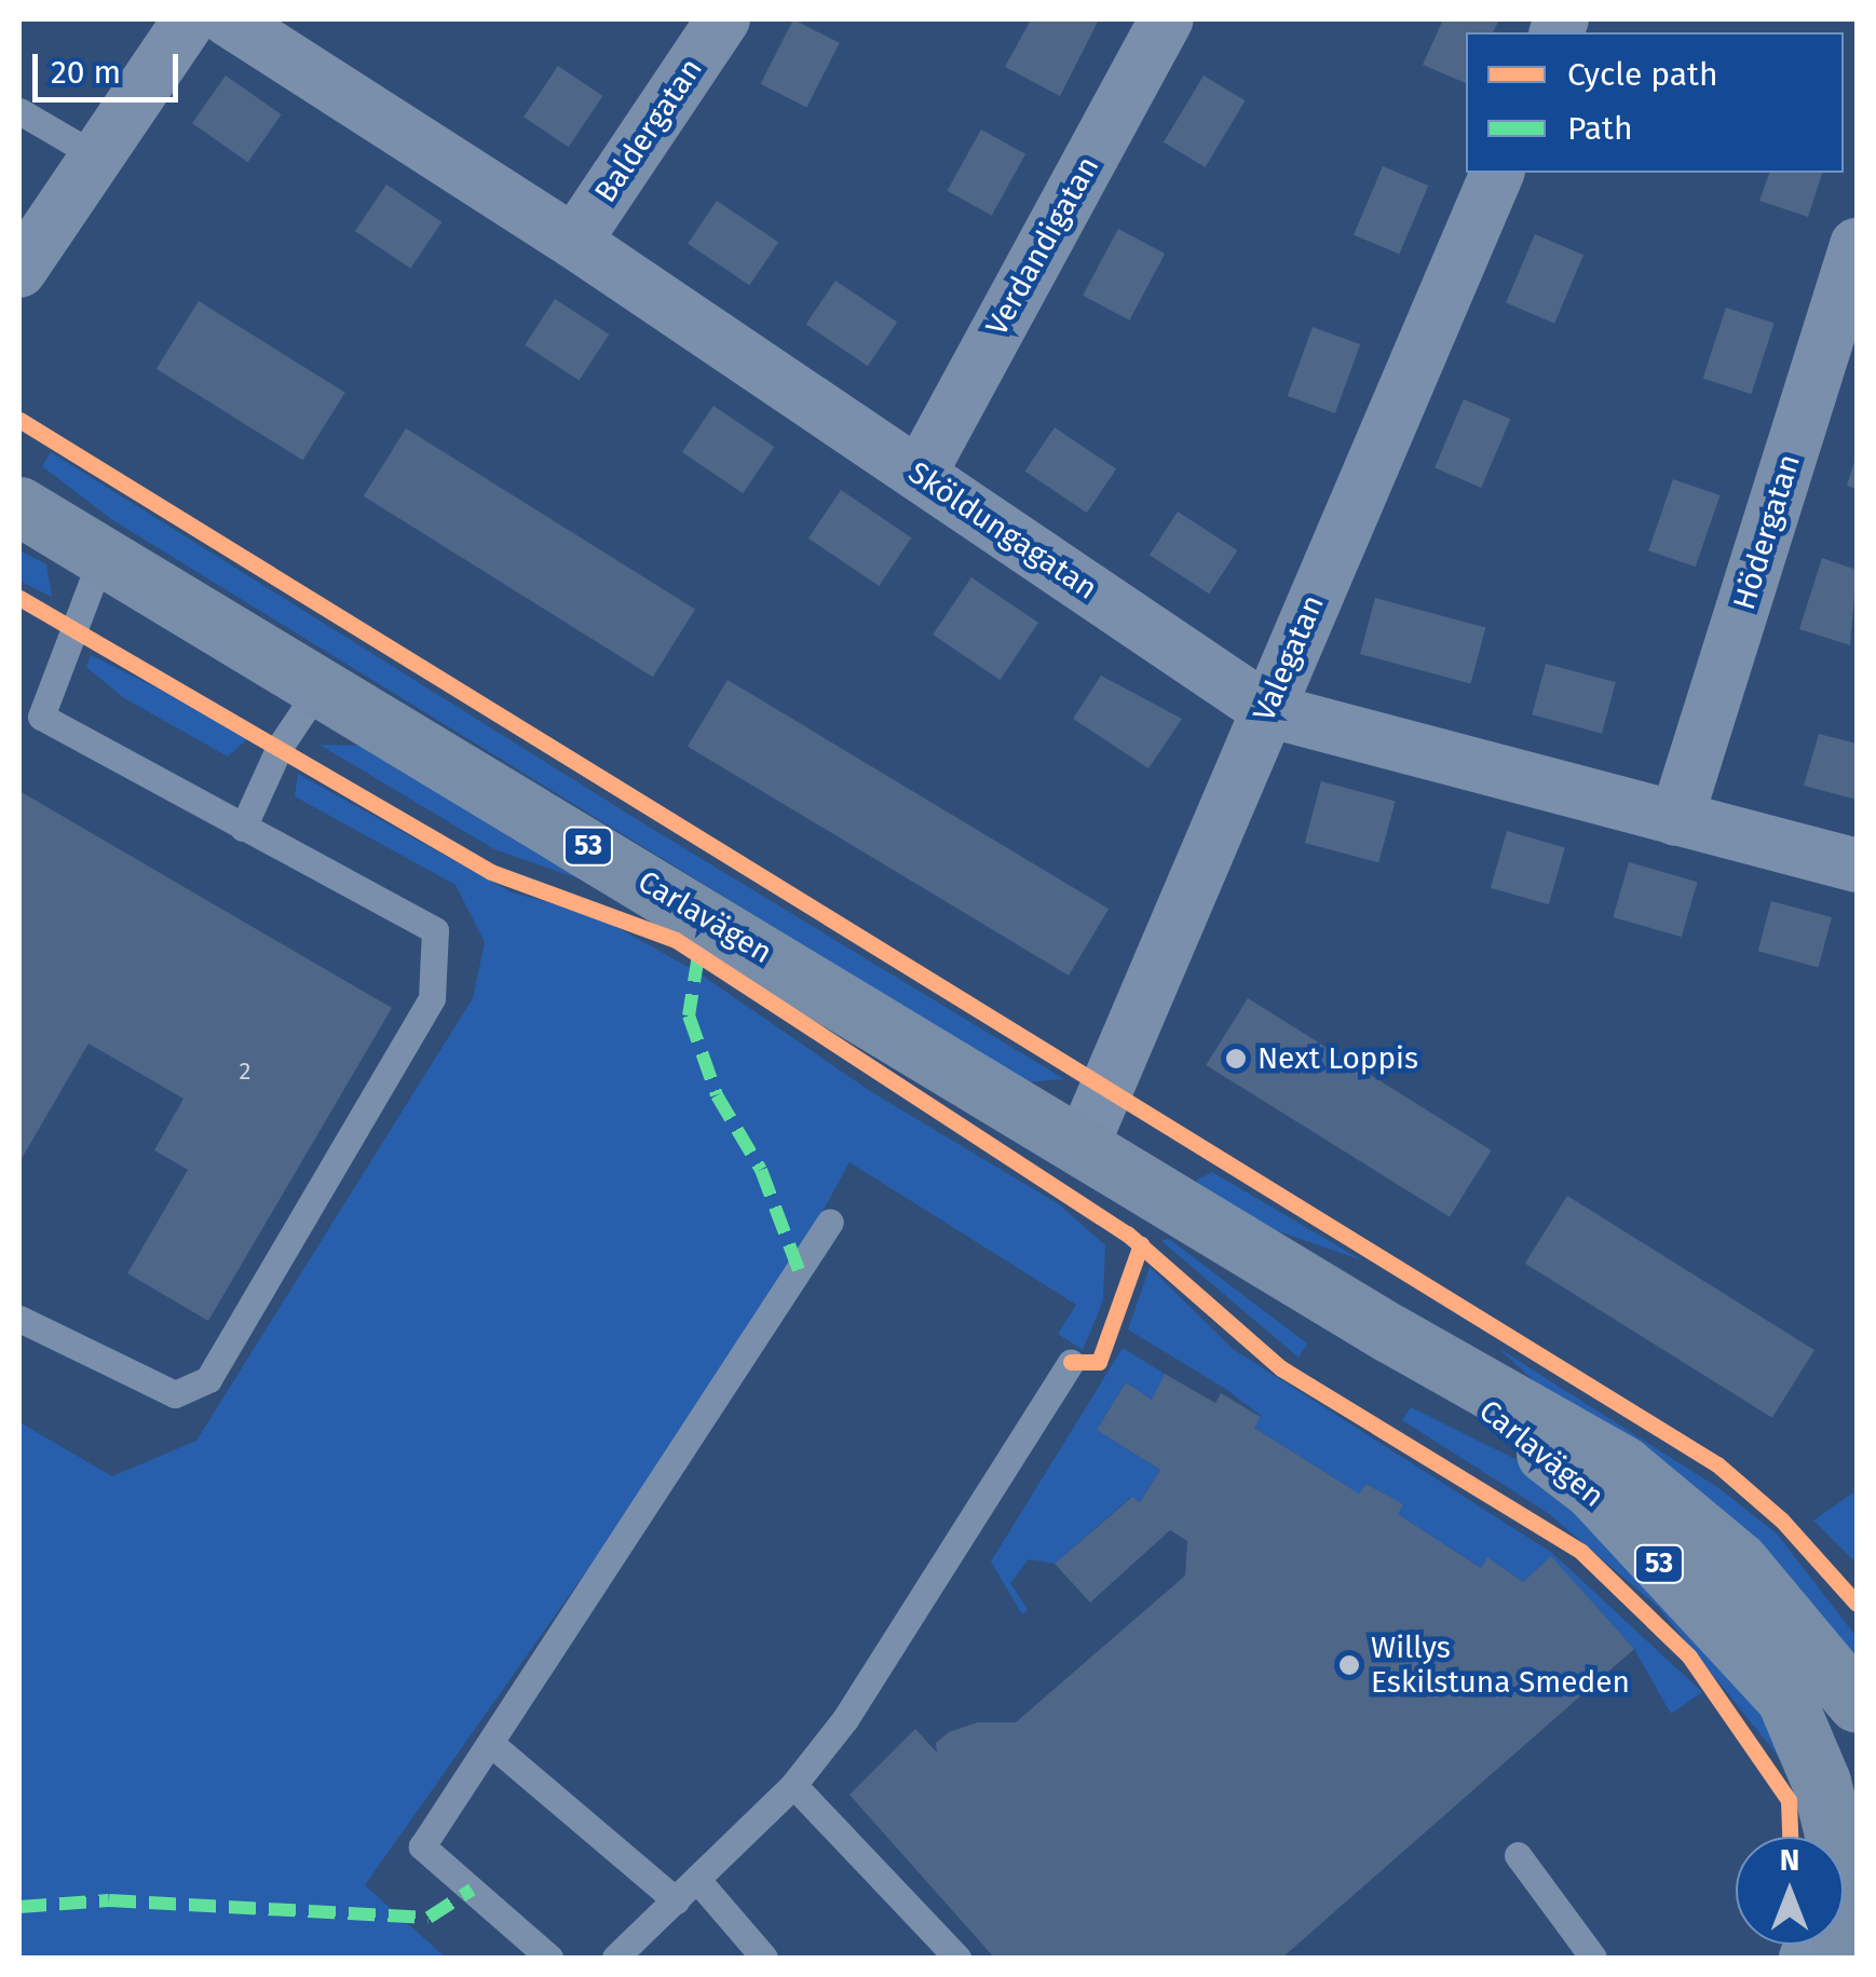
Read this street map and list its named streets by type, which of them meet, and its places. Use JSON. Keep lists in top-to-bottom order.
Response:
{
  "streets": {
    "main road": ["53", "Carlavägen"],
    "street": [
      "Baldergatan",
      "Verdandigatan",
      "Sköldungagatan",
      "Hödergatan",
      "Valegatan"
    ]
  },
  "crossings": [
    ["Baldergatan", "Sköldungagatan"],
    ["Verdandigatan", "Sköldungagatan"],
    ["Sköldungagatan", "Hödergatan"],
    ["Sköldungagatan", "Valegatan"],
    ["Valegatan", "Carlavägen"],
    ["53", "Carlavägen"]
  ],
  "places": ["Next Loppis", "Willys Eskilstuna Smeden"],
  "house_numbers": ["2"],
  "legend": ["Cycle path", "Path"],
  "scale_bar": "20 m",
  "north": "top"
}
